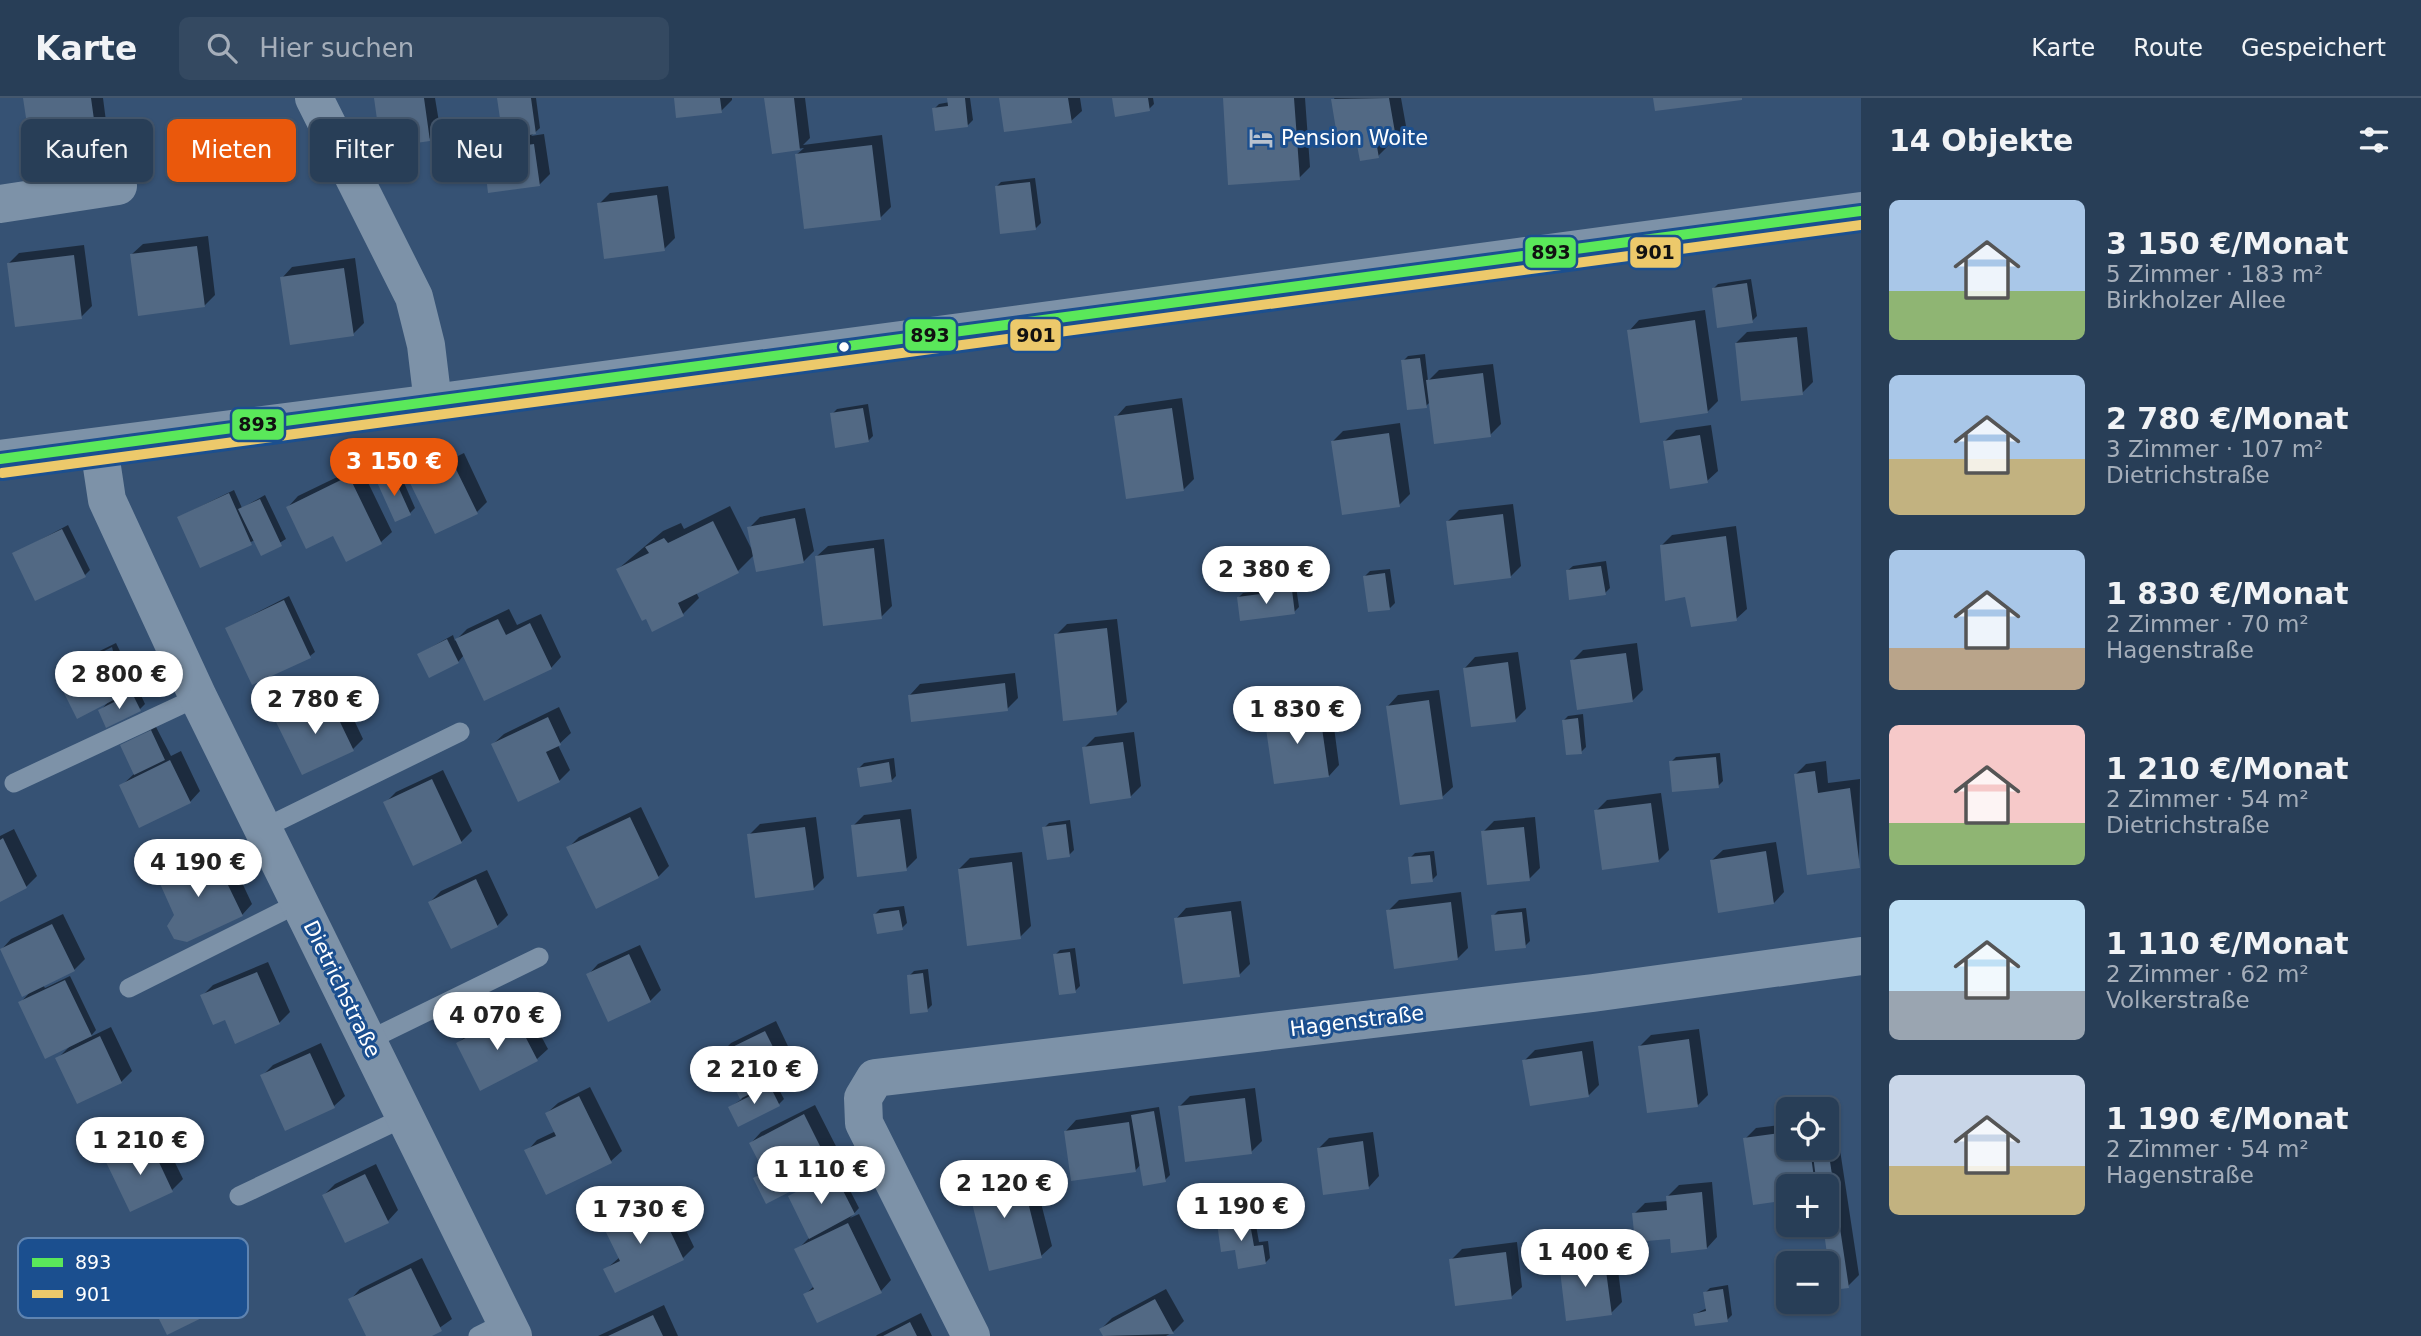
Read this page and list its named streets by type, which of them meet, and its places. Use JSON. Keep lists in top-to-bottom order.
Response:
{
  "streets": {
    "street": ["Dietrichstraße", "Hagenstraße"]
  },
  "places": {
    "hotel": ["Pension Woite"]
  },
  "lines": ["transit line 893", "transit line 901"],
  "legend": ["893", "901"],
  "page": {
    "header": "Karte",
    "search": "Hier suchen",
    "nav": ["Karte", "Route", "Gespeichert"],
    "heading": "14 Objekte",
    "chip": [
      "Kaufen",
      "Mieten",
      "Filter",
      "Neu"
    ],
    "list": [
      {
        "name": "3 150 €/Monat",
        "note": "5 Zimmer · 183 m² · Birkholzer Allee"
      },
      {
        "name": "2 780 €/Monat",
        "note": "3 Zimmer · 107 m² · Dietrichstraße"
      },
      {
        "name": "1 830 €/Monat",
        "note": "2 Zimmer · 70 m² · Hagenstraße"
      },
      {
        "name": "1 210 €/Monat",
        "note": "2 Zimmer · 54 m² · Dietrichstraße"
      },
      {
        "name": "1 110 €/Monat",
        "note": "2 Zimmer · 62 m² · Volkerstraße"
      },
      {
        "name": "1 190 €/Monat",
        "note": "2 Zimmer · 54 m² · Hagenstraße"
      }
    ],
    "price": [
      "3 150 €",
      "2 380 €",
      "2 800 €",
      "2 780 €",
      "1 830 €",
      "4 190 €",
      "4 070 €",
      "2 210 €",
      "1 210 €",
      "1 110 €",
      "2 120 €",
      "1 190 €",
      "1 730 €",
      "1 400 €"
    ],
    "map_buttons": ["+", "−"]
  }
}
